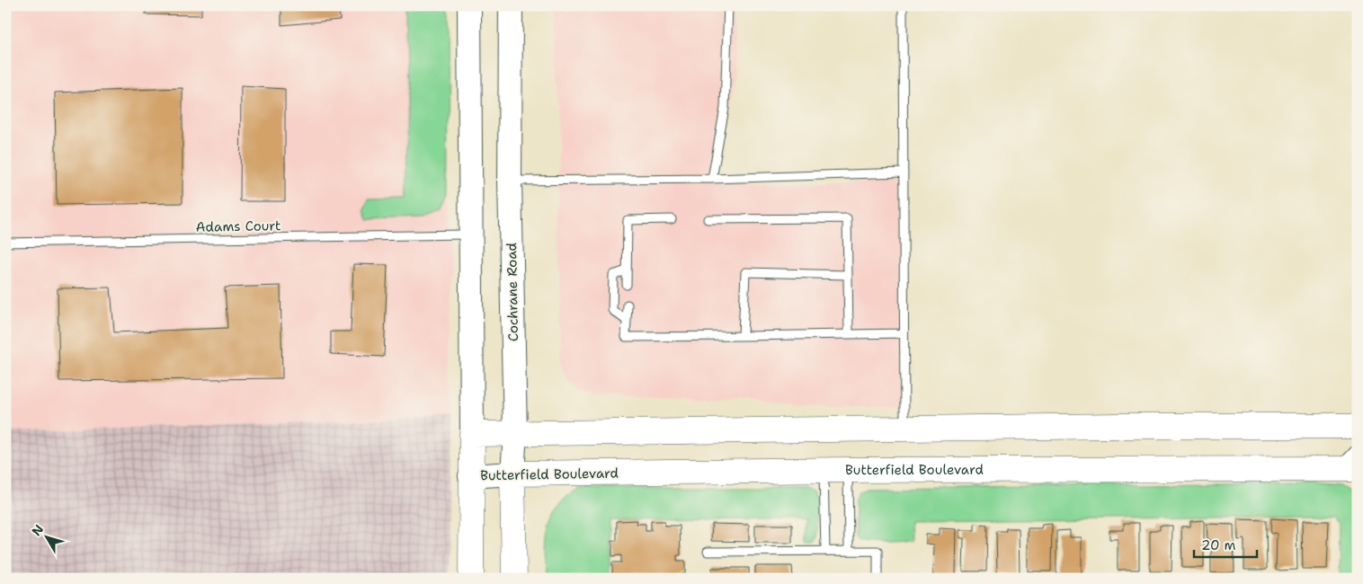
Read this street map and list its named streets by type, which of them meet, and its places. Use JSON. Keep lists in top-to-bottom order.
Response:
{
  "streets": {
    "main road": ["Cochrane Road", "Butterfield Boulevard"],
    "lane": ["Adams Court"]
  },
  "crossings": [
    ["Cochrane Road", "Butterfield Boulevard"]
  ],
  "scale_bar": "20 m",
  "north": "top left"
}
